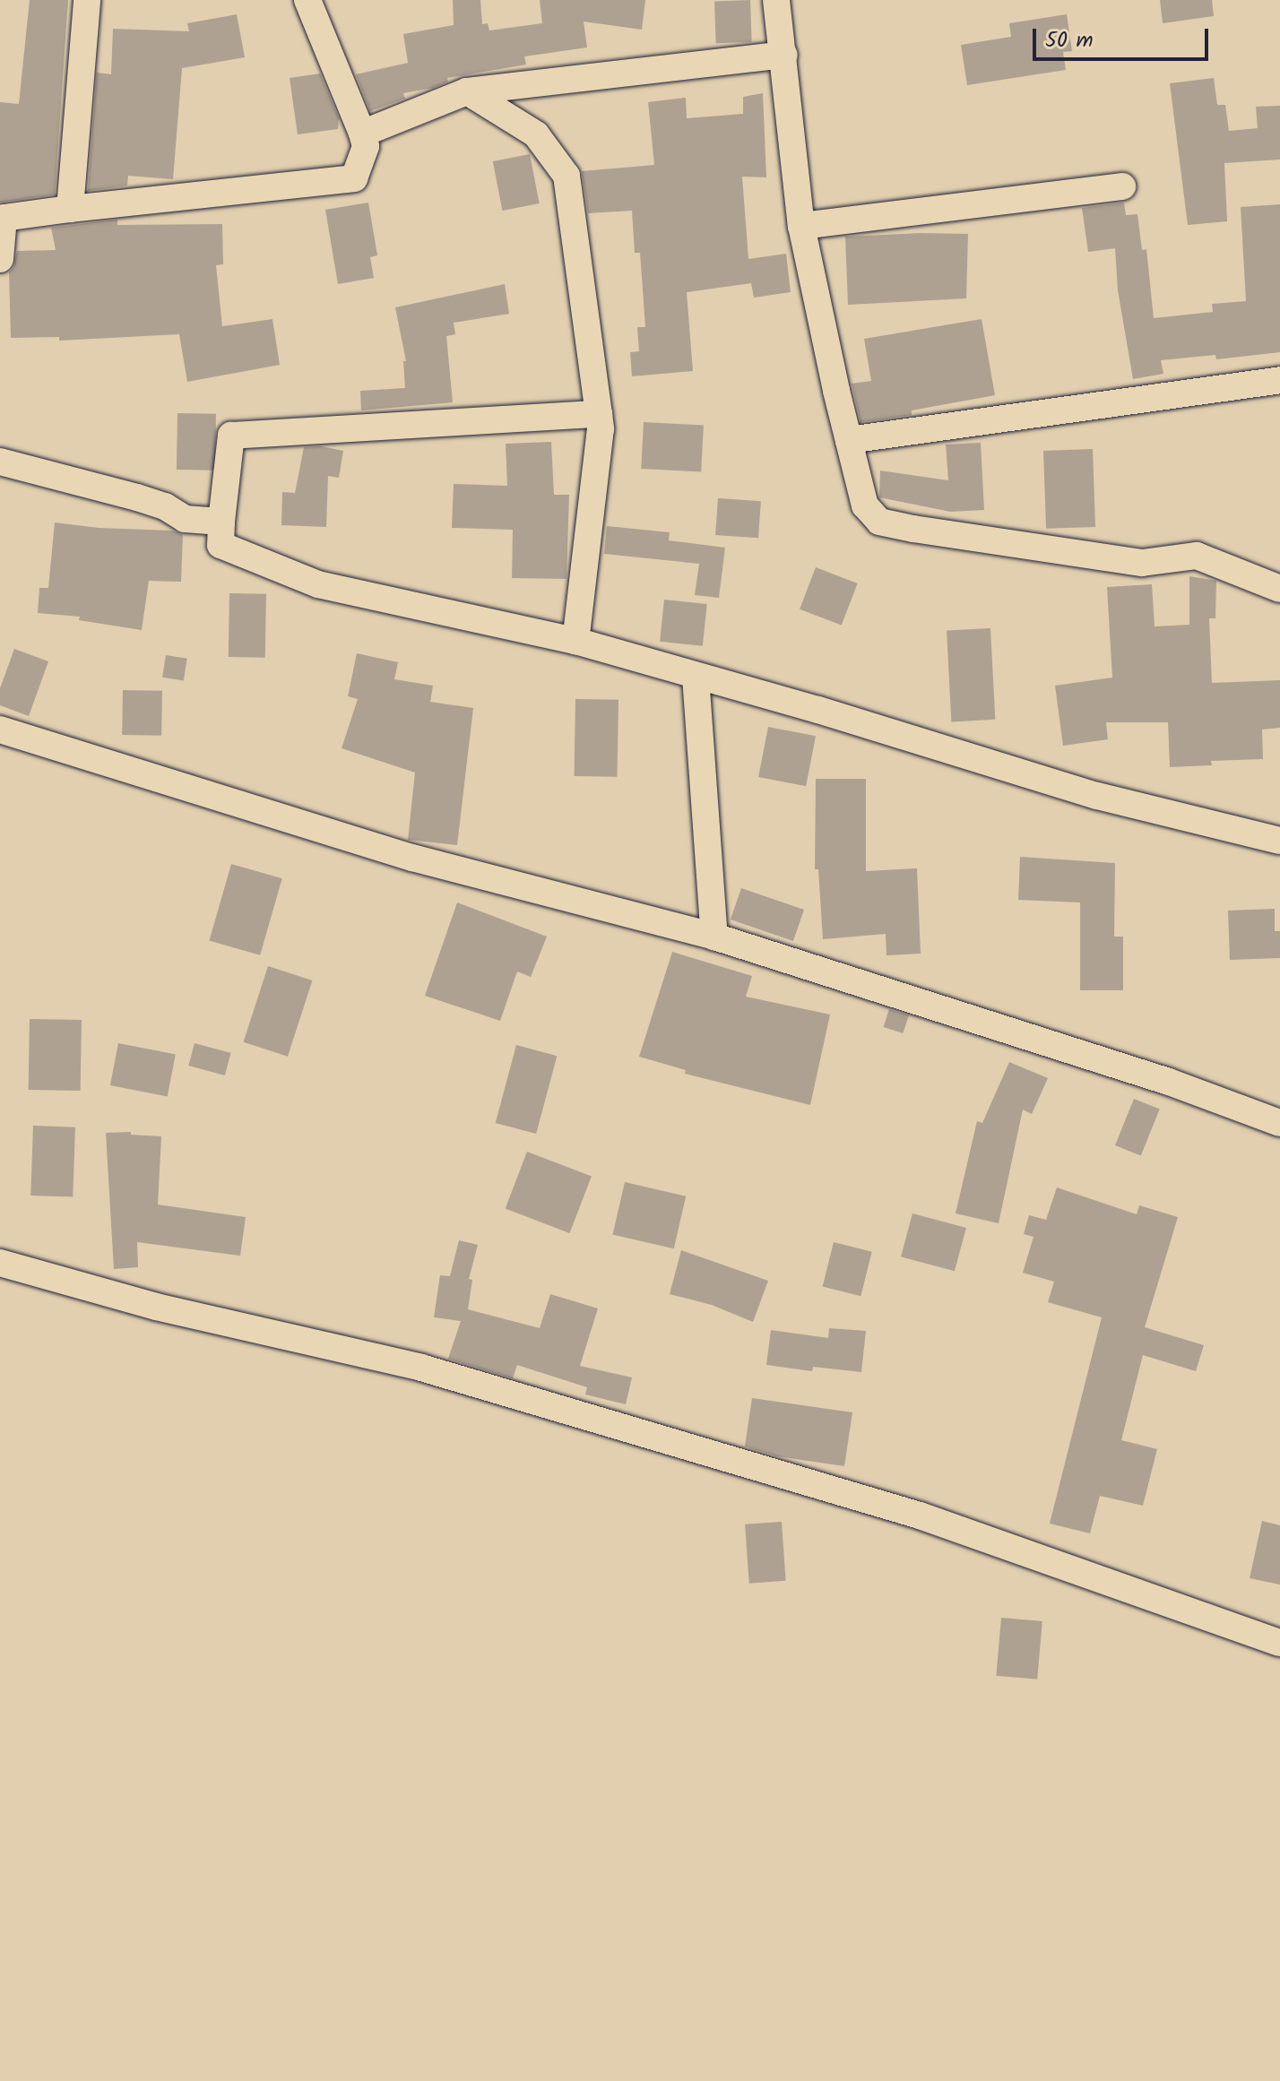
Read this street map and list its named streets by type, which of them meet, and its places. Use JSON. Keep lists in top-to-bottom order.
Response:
{
  "scale_bar": "50 m"
}
